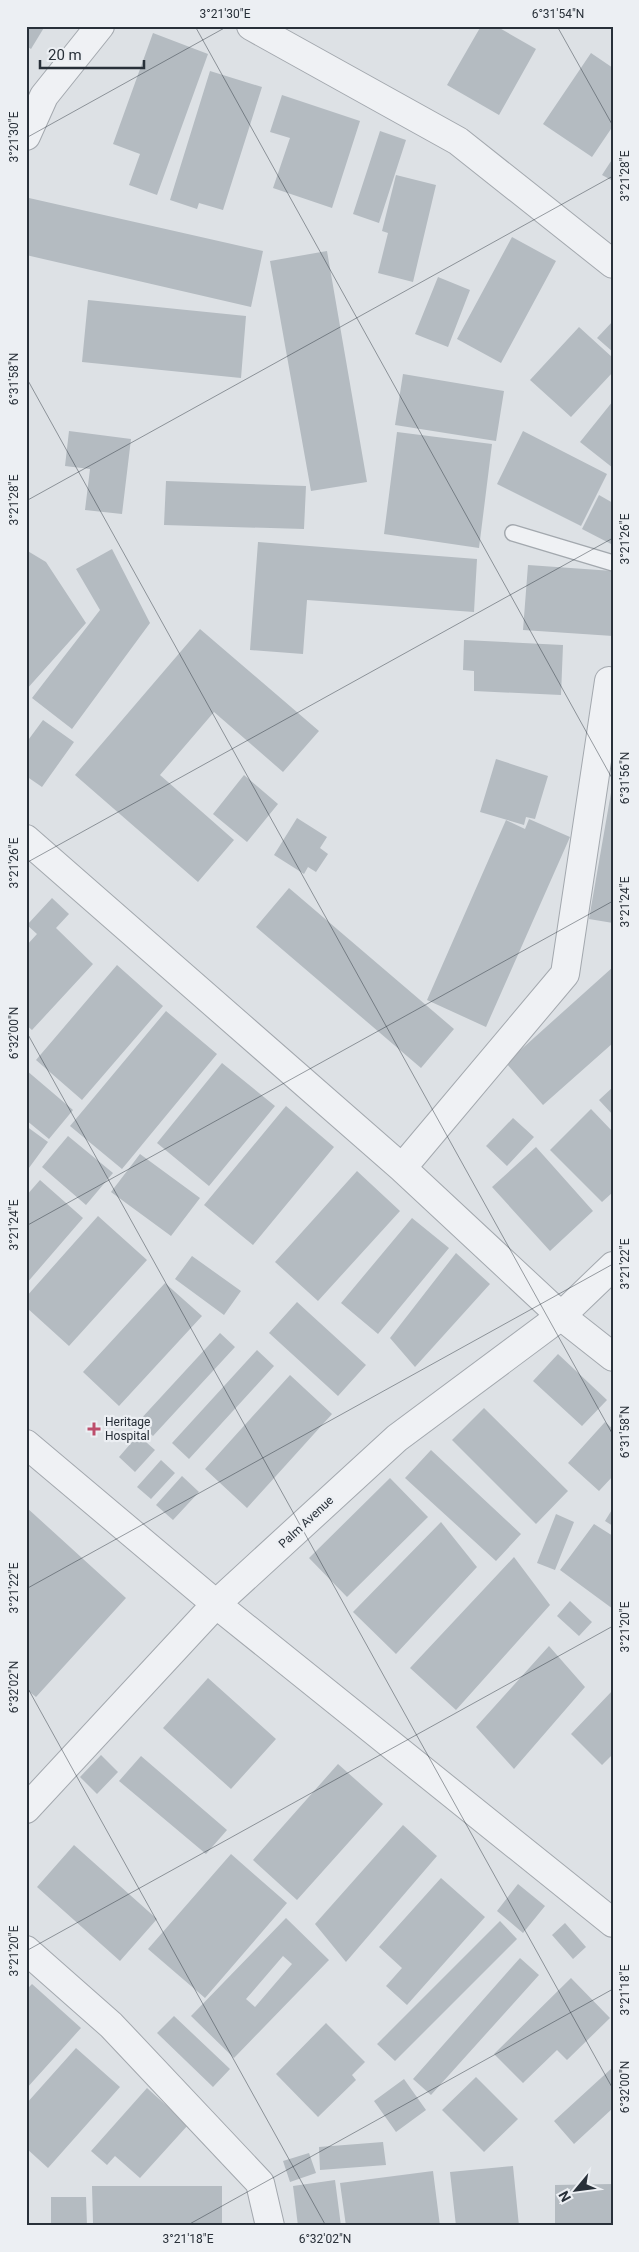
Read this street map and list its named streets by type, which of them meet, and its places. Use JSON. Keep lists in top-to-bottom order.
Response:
{
  "streets": {
    "street": ["Palm Avenue"]
  },
  "places": {
    "health": ["Heritage Hospital"]
  },
  "scale_bar": "20 m",
  "north": "bottom left",
  "coordinates": [
    "3°21'30\"E",
    "6°31'54\"N",
    "3°21'28\"E",
    "6°31'58\"N",
    "3°21'26\"E",
    "6°31'56\"N",
    "3°21'24\"E",
    "6°32'00\"N",
    "3°21'22\"E",
    "3°21'20\"E",
    "6°32'02\"N",
    "3°21'18\"E"
  ]
}
